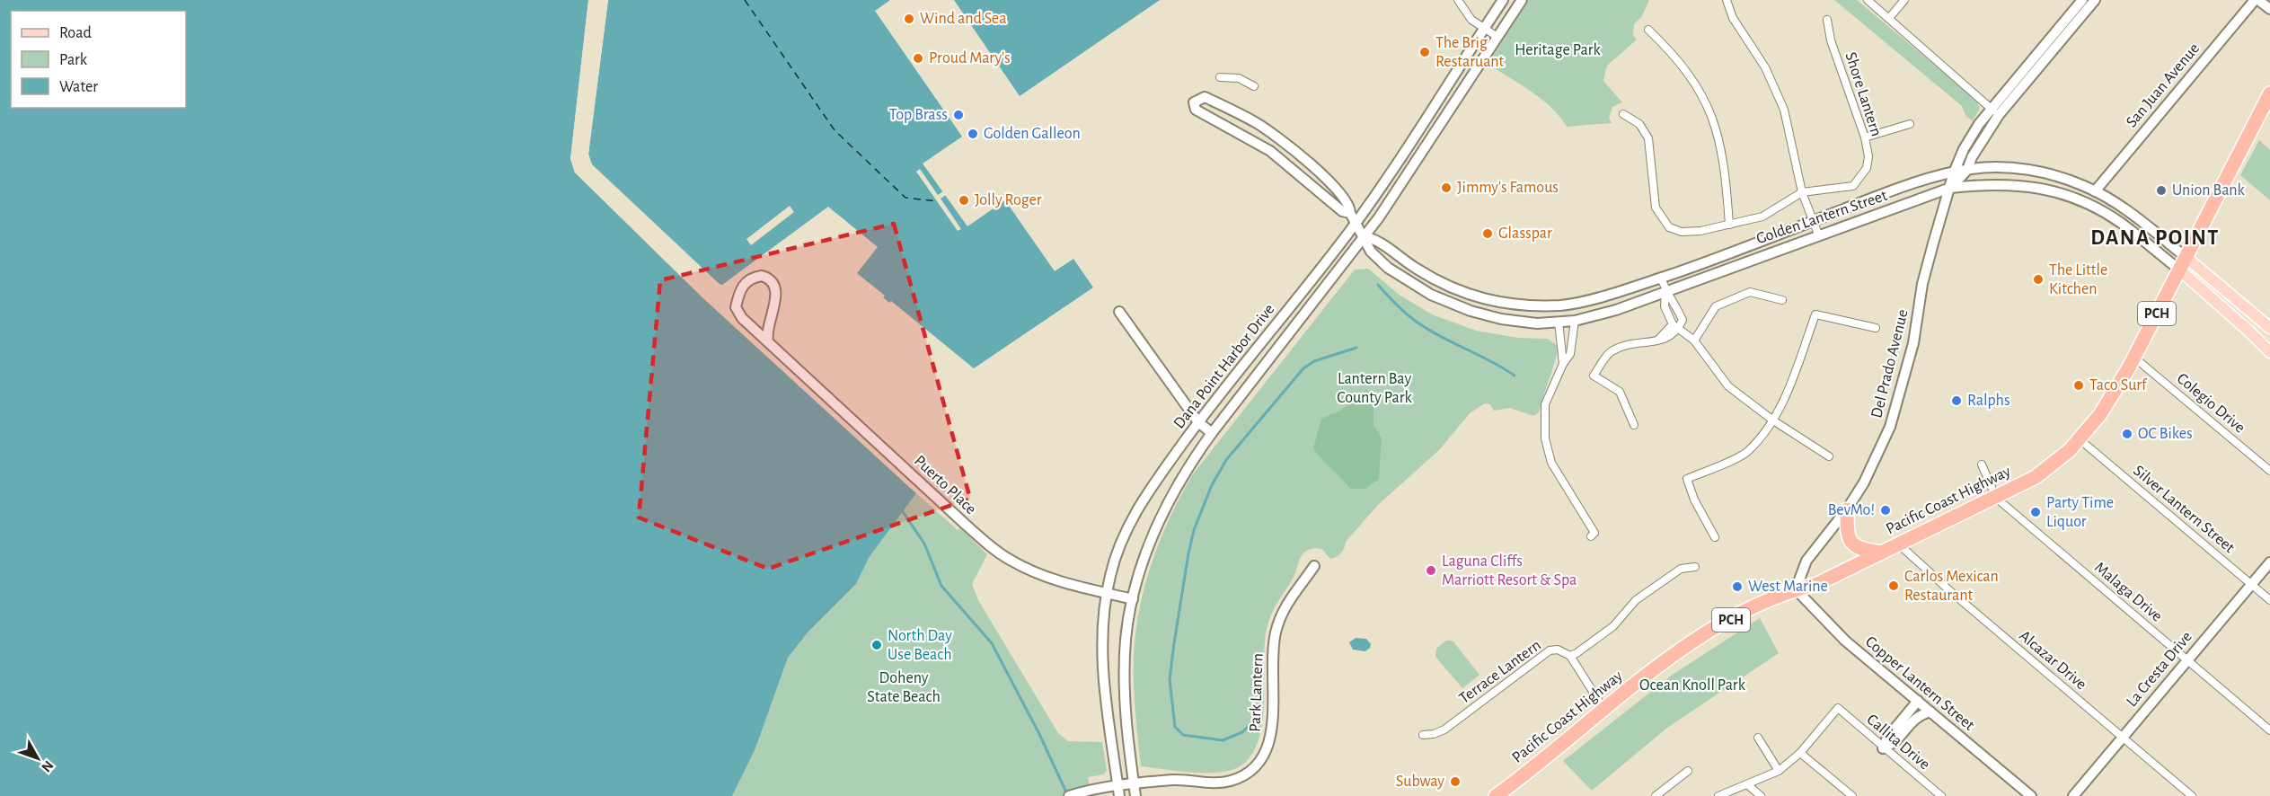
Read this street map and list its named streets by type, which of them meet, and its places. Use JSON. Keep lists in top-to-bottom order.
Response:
{
  "streets": {
    "highway": ["PCH", "Pacific Coast Highway"],
    "main road": [
      "San Juan Avenue",
      "Golden Lantern Street",
      "Del Prado Avenue",
      "Dana Point Harbor Drive",
      "Puerto Place",
      "La Cresta Drive",
      "Copper Lantern Street",
      "Park Lantern"
    ],
    "street": [
      "Shore Lantern",
      "Colegio Drive",
      "Silver Lantern Street",
      "Malaga Drive",
      "Alcazar Drive",
      "Terrace Lantern",
      "Callita Drive"
    ]
  },
  "crossings": [
    ["San Juan Avenue", "Golden Lantern Street"],
    ["Golden Lantern Street", "Del Prado Avenue"],
    ["Golden Lantern Street", "Dana Point Harbor Drive"],
    ["Golden Lantern Street", "Pacific Coast Highway"],
    ["Del Prado Avenue", "Pacific Coast Highway"],
    ["Del Prado Avenue", "Copper Lantern Street"],
    ["Dana Point Harbor Drive", "Puerto Place"],
    ["Dana Point Harbor Drive", "Park Lantern"],
    ["Colegio Drive", "Pacific Coast Highway"],
    ["Pacific Coast Highway", "Silver Lantern Street"],
    ["Pacific Coast Highway", "Malaga Drive"],
    ["Pacific Coast Highway", "Alcazar Drive"],
    ["Pacific Coast Highway", "Copper Lantern Street"],
    ["Silver Lantern Street", "La Cresta Drive"],
    ["Malaga Drive", "La Cresta Drive"],
    ["Alcazar Drive", "La Cresta Drive"]
  ],
  "districts": ["DANA POINT"],
  "parks": [
    "Heritage Park",
    "Lantern Bay County Park",
    "Doheny State Beach",
    "Ocean Knoll Park"
  ],
  "places": [
    "Wind and Sea",
    "The Brig Restaruant",
    "Proud Mary's",
    "Top Brass",
    "Golden Galleon",
    "Jimmy's Famous",
    "Union Bank",
    "Jolly Roger",
    "Glasspar",
    "The Little Kitchen",
    "Taco Surf",
    "Ralphs",
    "OC Bikes",
    "BevMo!",
    "Party Time Liquor",
    "Laguna Cliffs Marriott Resort & Spa",
    "Carlos Mexican Restaurant",
    "West Marine",
    "North Day Use Beach",
    "Subway"
  ],
  "legend": ["Road", "Park", "Water"],
  "north": "bottom right"
}
